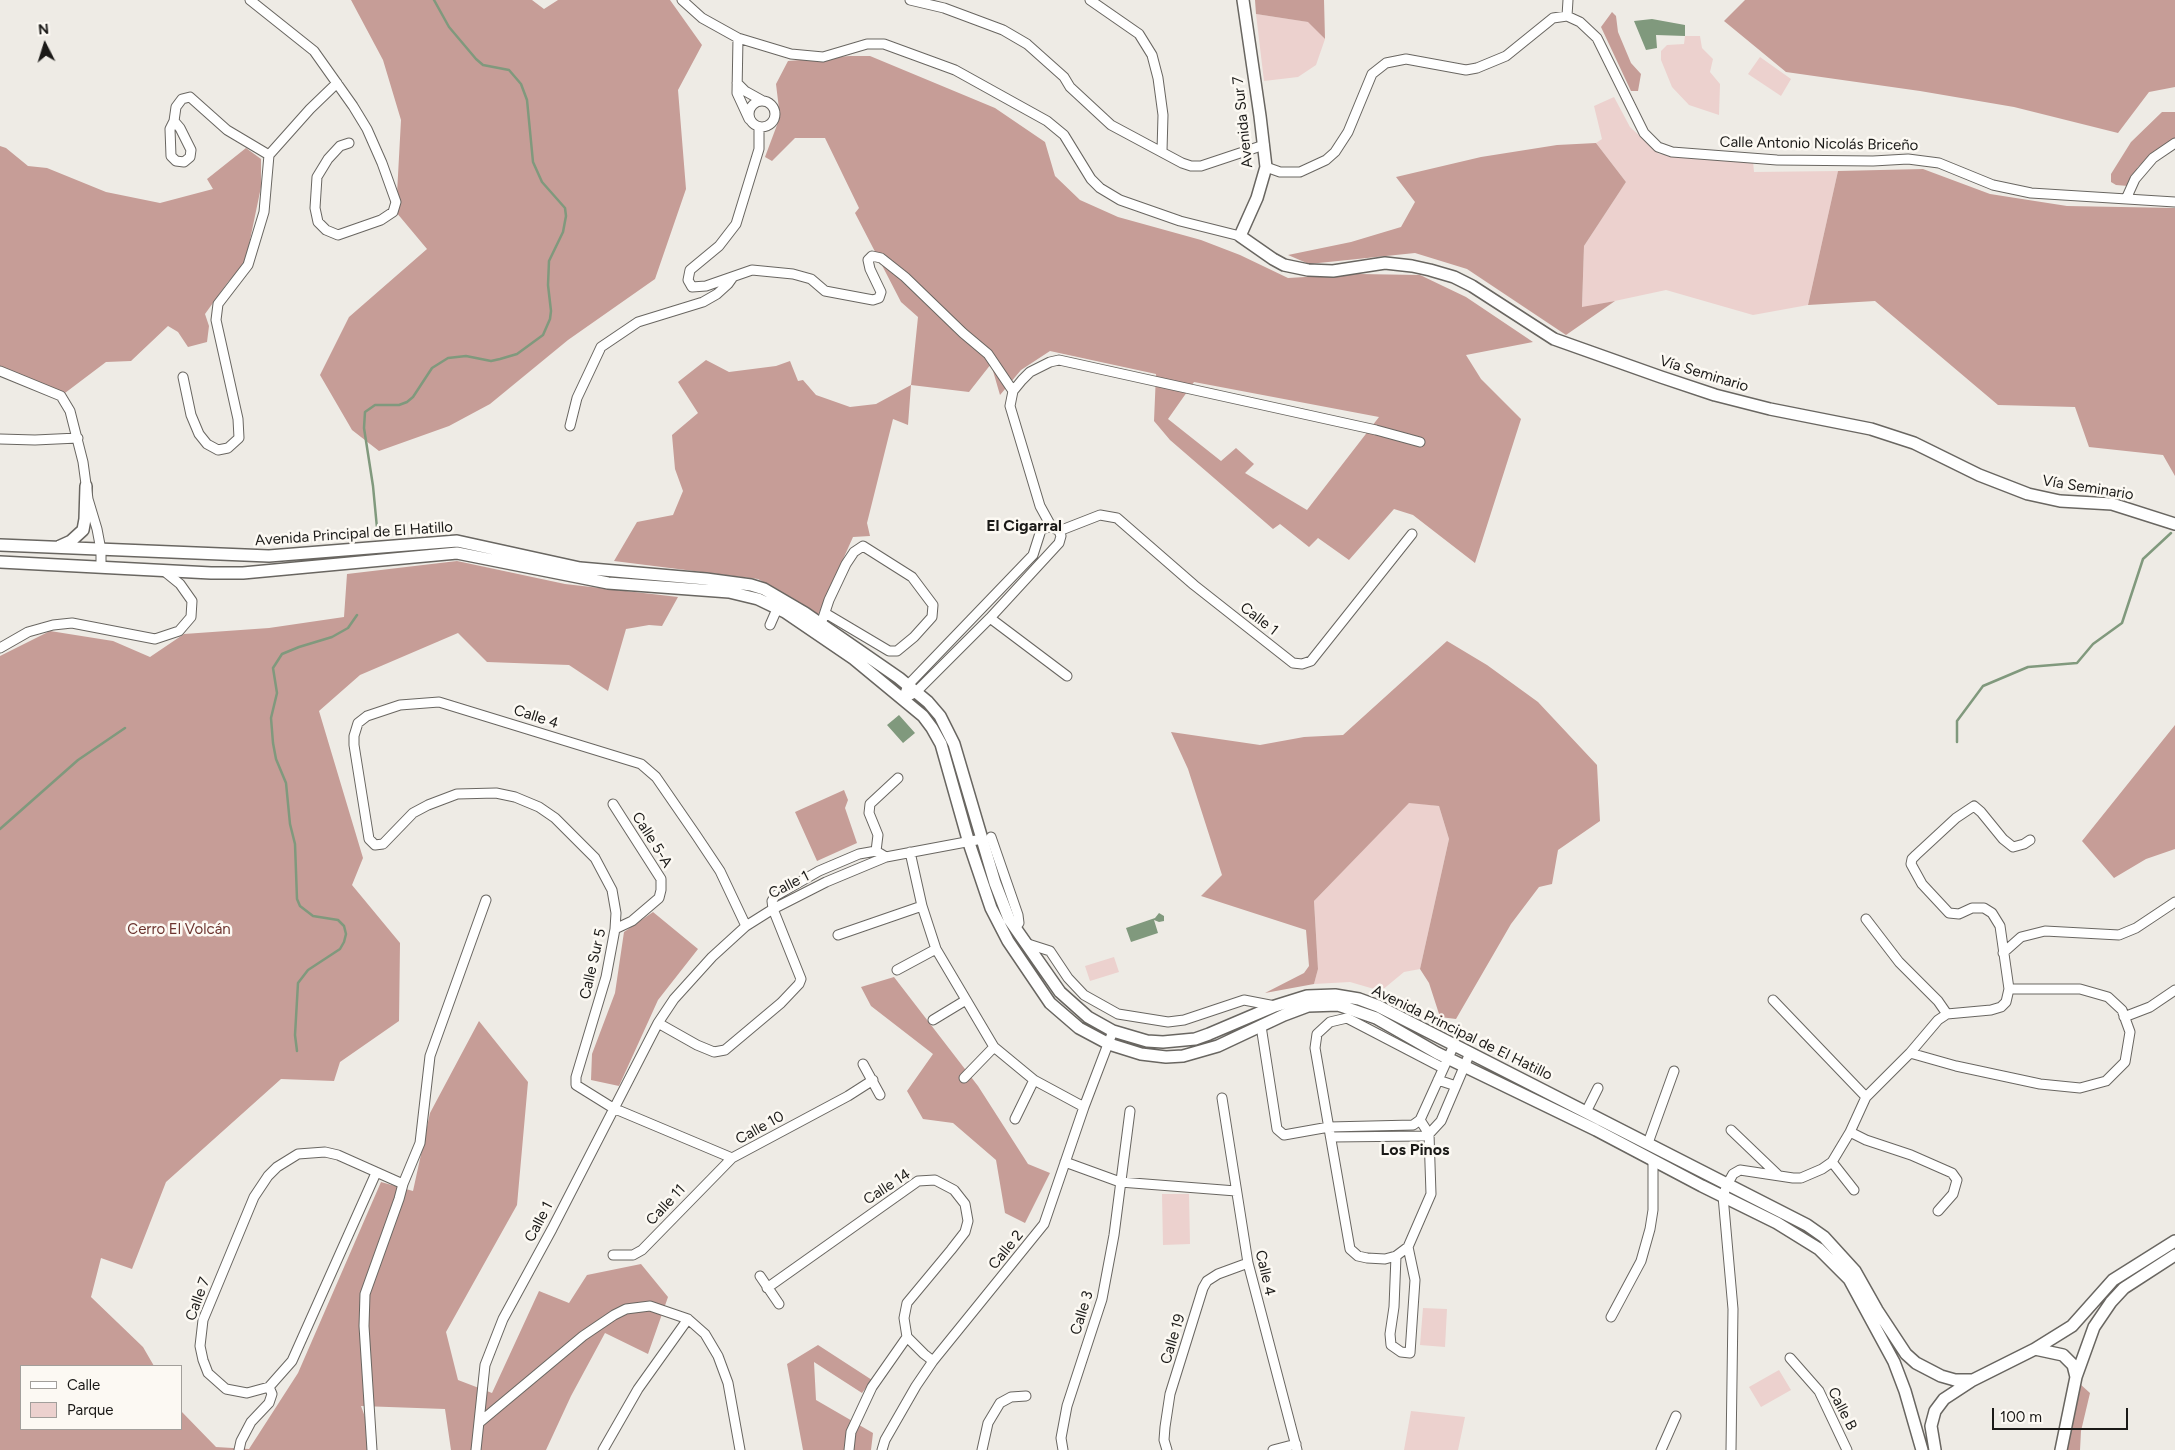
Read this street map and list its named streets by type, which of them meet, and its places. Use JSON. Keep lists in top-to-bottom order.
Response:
{
  "streets": {
    "main road": ["Avenida Sur 7", "Vía Seminario", "Avenida Principal de El Hatillo"],
    "street": [
      "Calle Antonio Nicolás Briceño",
      "Calle 1",
      "Calle 4",
      "Calle 5-A",
      "Calle Sur 5",
      "Calle 10",
      "Calle 14",
      "Calle 11",
      "Calle 2",
      "Calle 7",
      "Calle 3",
      "Calle 19",
      "Calle B"
    ]
  },
  "crossings": [
    ["Avenida Sur 7", "Vía Seminario"],
    ["Avenida Principal de El Hatillo", "Calle 1"],
    ["Avenida Principal de El Hatillo", "Calle 2"],
    ["Calle 1", "Calle 4"],
    ["Calle 1", "Calle Sur 5"],
    ["Calle 1", "Calle 10"],
    ["Calle 4", "Calle Sur 5"],
    ["Calle 4", "Calle 19"],
    ["Calle 5-A", "Calle Sur 5"],
    ["Calle Sur 5", "Calle 10"],
    ["Calle 10", "Calle 11"]
  ],
  "districts": ["El Cigarral", "Los Pinos"],
  "parks": ["Cerro El Volcán"],
  "legend": ["Calle", "Parque"],
  "scale_bar": "100 m",
  "north": "top"
}
